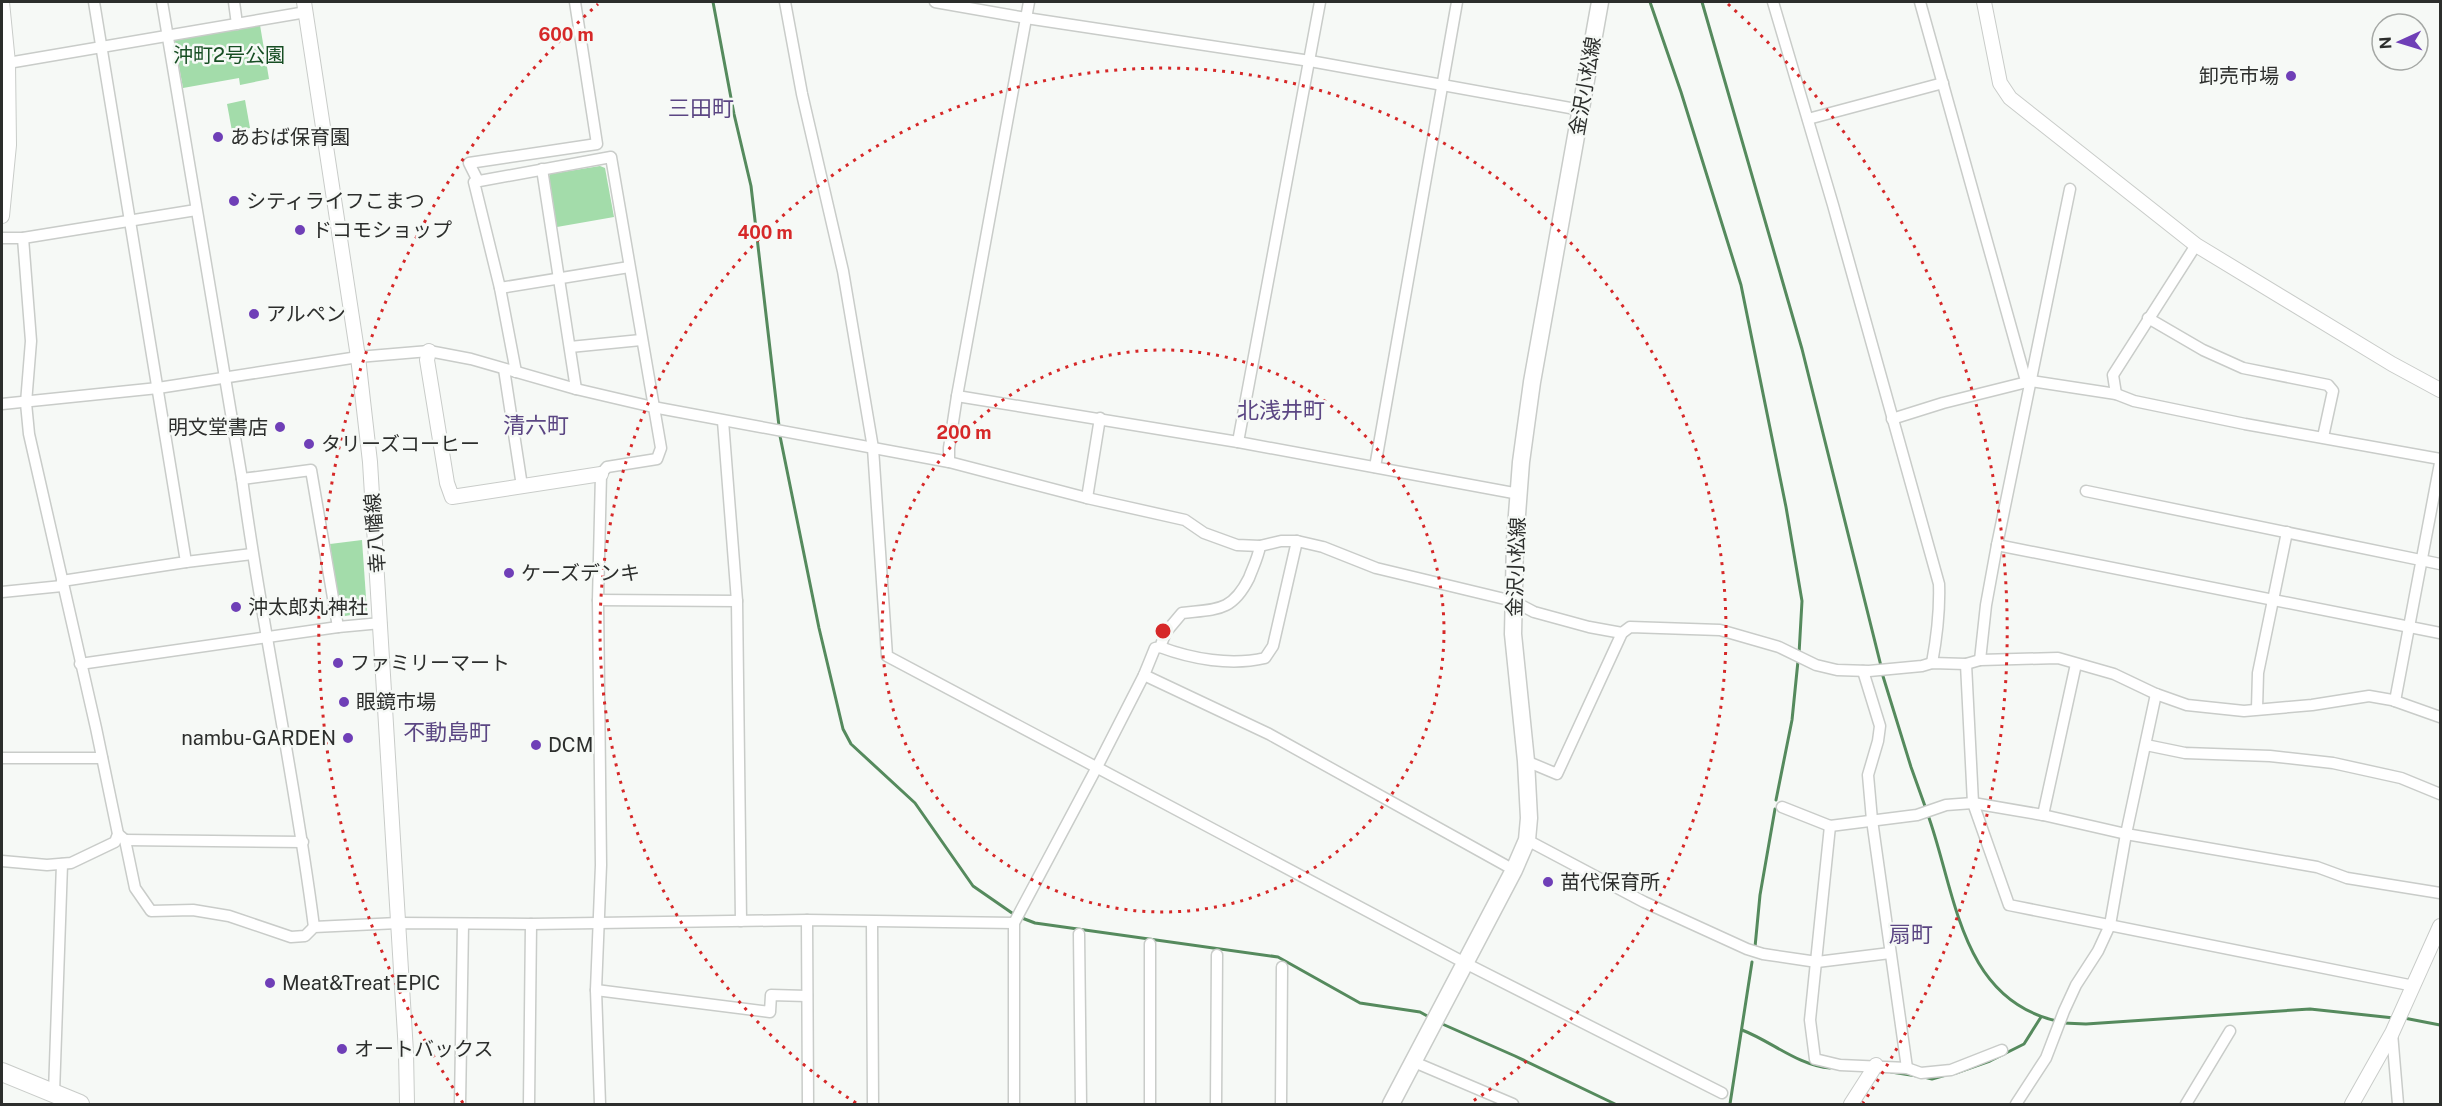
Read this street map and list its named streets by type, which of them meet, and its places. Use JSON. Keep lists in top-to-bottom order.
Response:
{
  "streets": {
    "main road": ["金沢小松線"],
    "street": ["幸八幡線"]
  },
  "districts": [
    "三田町",
    "北浅井町",
    "清六町",
    "不動島町",
    "扇町"
  ],
  "parks": ["沖町2号公園"],
  "places": [
    "卸売市場",
    "あおば保育園",
    "シティライフこまつ",
    "ドコモショップ",
    "アルペン",
    "明文堂書店",
    "タリーズコーヒー",
    "ケーズデンキ",
    "沖太郎丸神社",
    "ファミリーマート",
    "眼鏡市場",
    "nambu-GARDEN",
    "DCM",
    "苗代保育所",
    "Meat&Treat EPIC",
    "オートバックス"
  ],
  "north": "left",
  "rings": ["600 m", "400 m", "200 m"]
}
